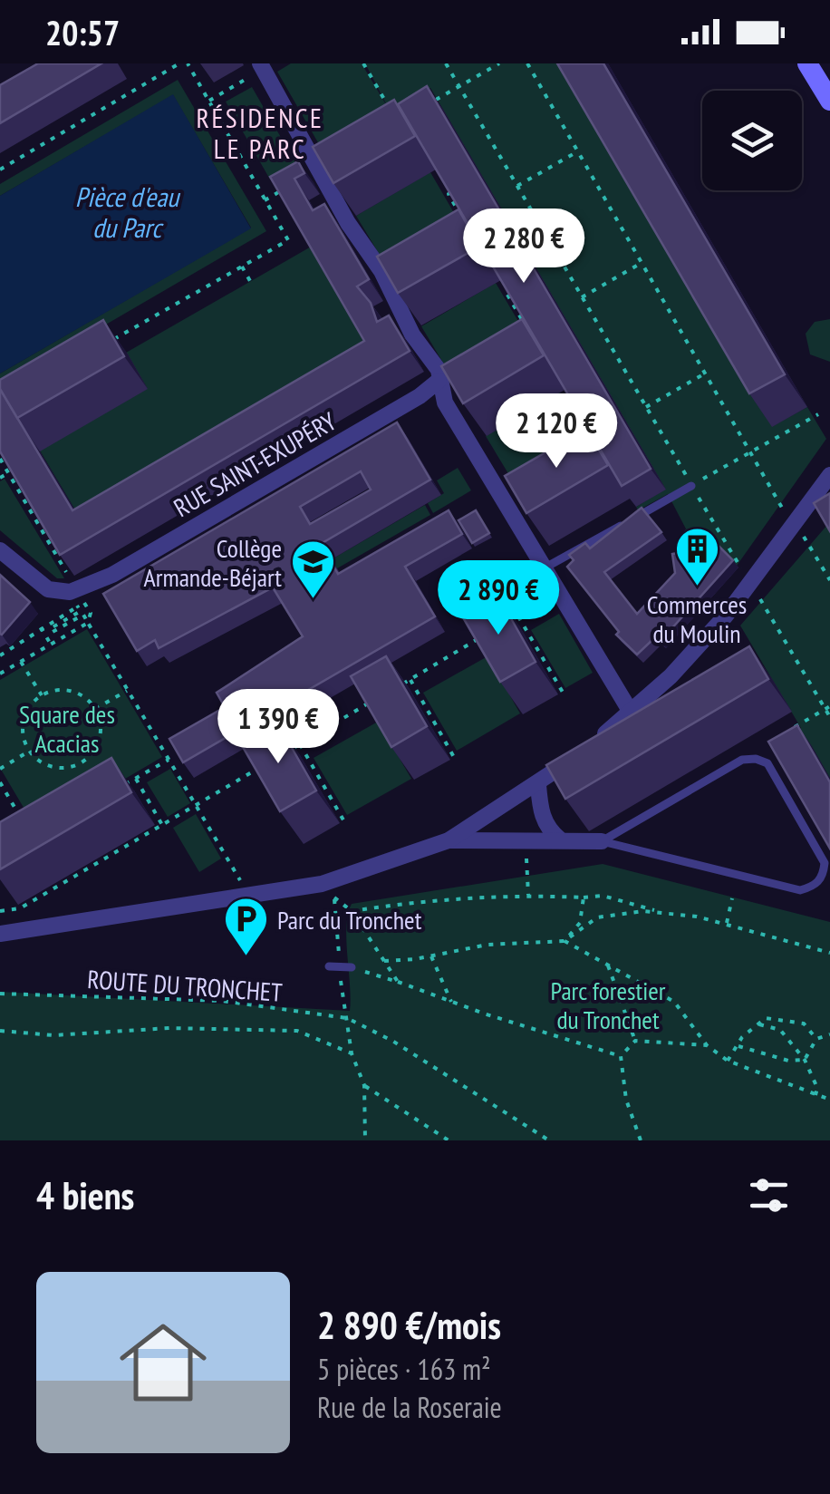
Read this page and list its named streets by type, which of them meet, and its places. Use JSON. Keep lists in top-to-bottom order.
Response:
{
  "streets": {
    "street": ["RUE SAINT-EXUPÉRY"],
    "path": ["ROUTE DU TRONCHET"]
  },
  "districts": ["RÉSIDENCE LE PARC"],
  "water": ["Pièce d'eau du Parc"],
  "parks": ["Square des Acacias", "Parc forestier du Tronchet"],
  "places": {
    "building": ["Commerces du Moulin"],
    "school or university": ["Collège Armande-Béjart"],
    "parking": ["Parc du Tronchet"]
  },
  "page": {
    "status": "20:57",
    "price": [
      "2 280 €",
      "2 120 €",
      "2 890 €",
      "1 390 €"
    ],
    "heading": "4 biens",
    "list": [
      {
        "name": "2 890 €/mois",
        "note": "5 pièces · 163 m² · Rue de la Roseraie"
      }
    ]
  }
}
